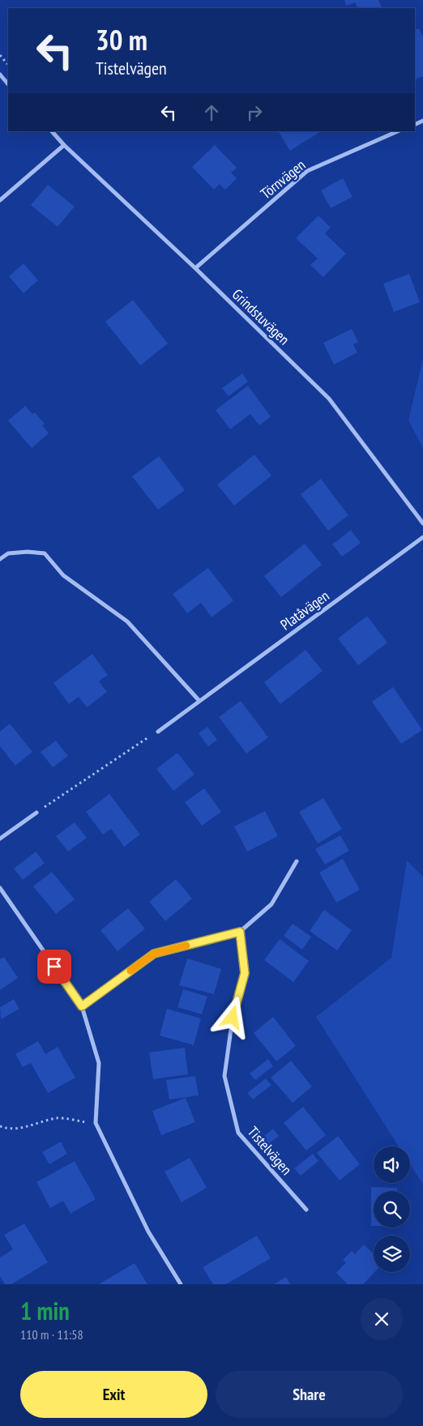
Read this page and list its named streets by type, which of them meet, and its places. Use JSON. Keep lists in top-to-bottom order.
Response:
{
  "streets": {
    "street": [
      "Törnvägen",
      "Grindstuvägen",
      "Platåvägen",
      "Tistelvägen"
    ]
  },
  "crossings": [
    ["Törnvägen", "Grindstuvägen"]
  ],
  "page": {
    "turn": ["30 m", "Tistelvägen"],
    "heading": ["1 min", "110 m · 11:58"],
    "buttons": ["Exit", "Share"]
  }
}
